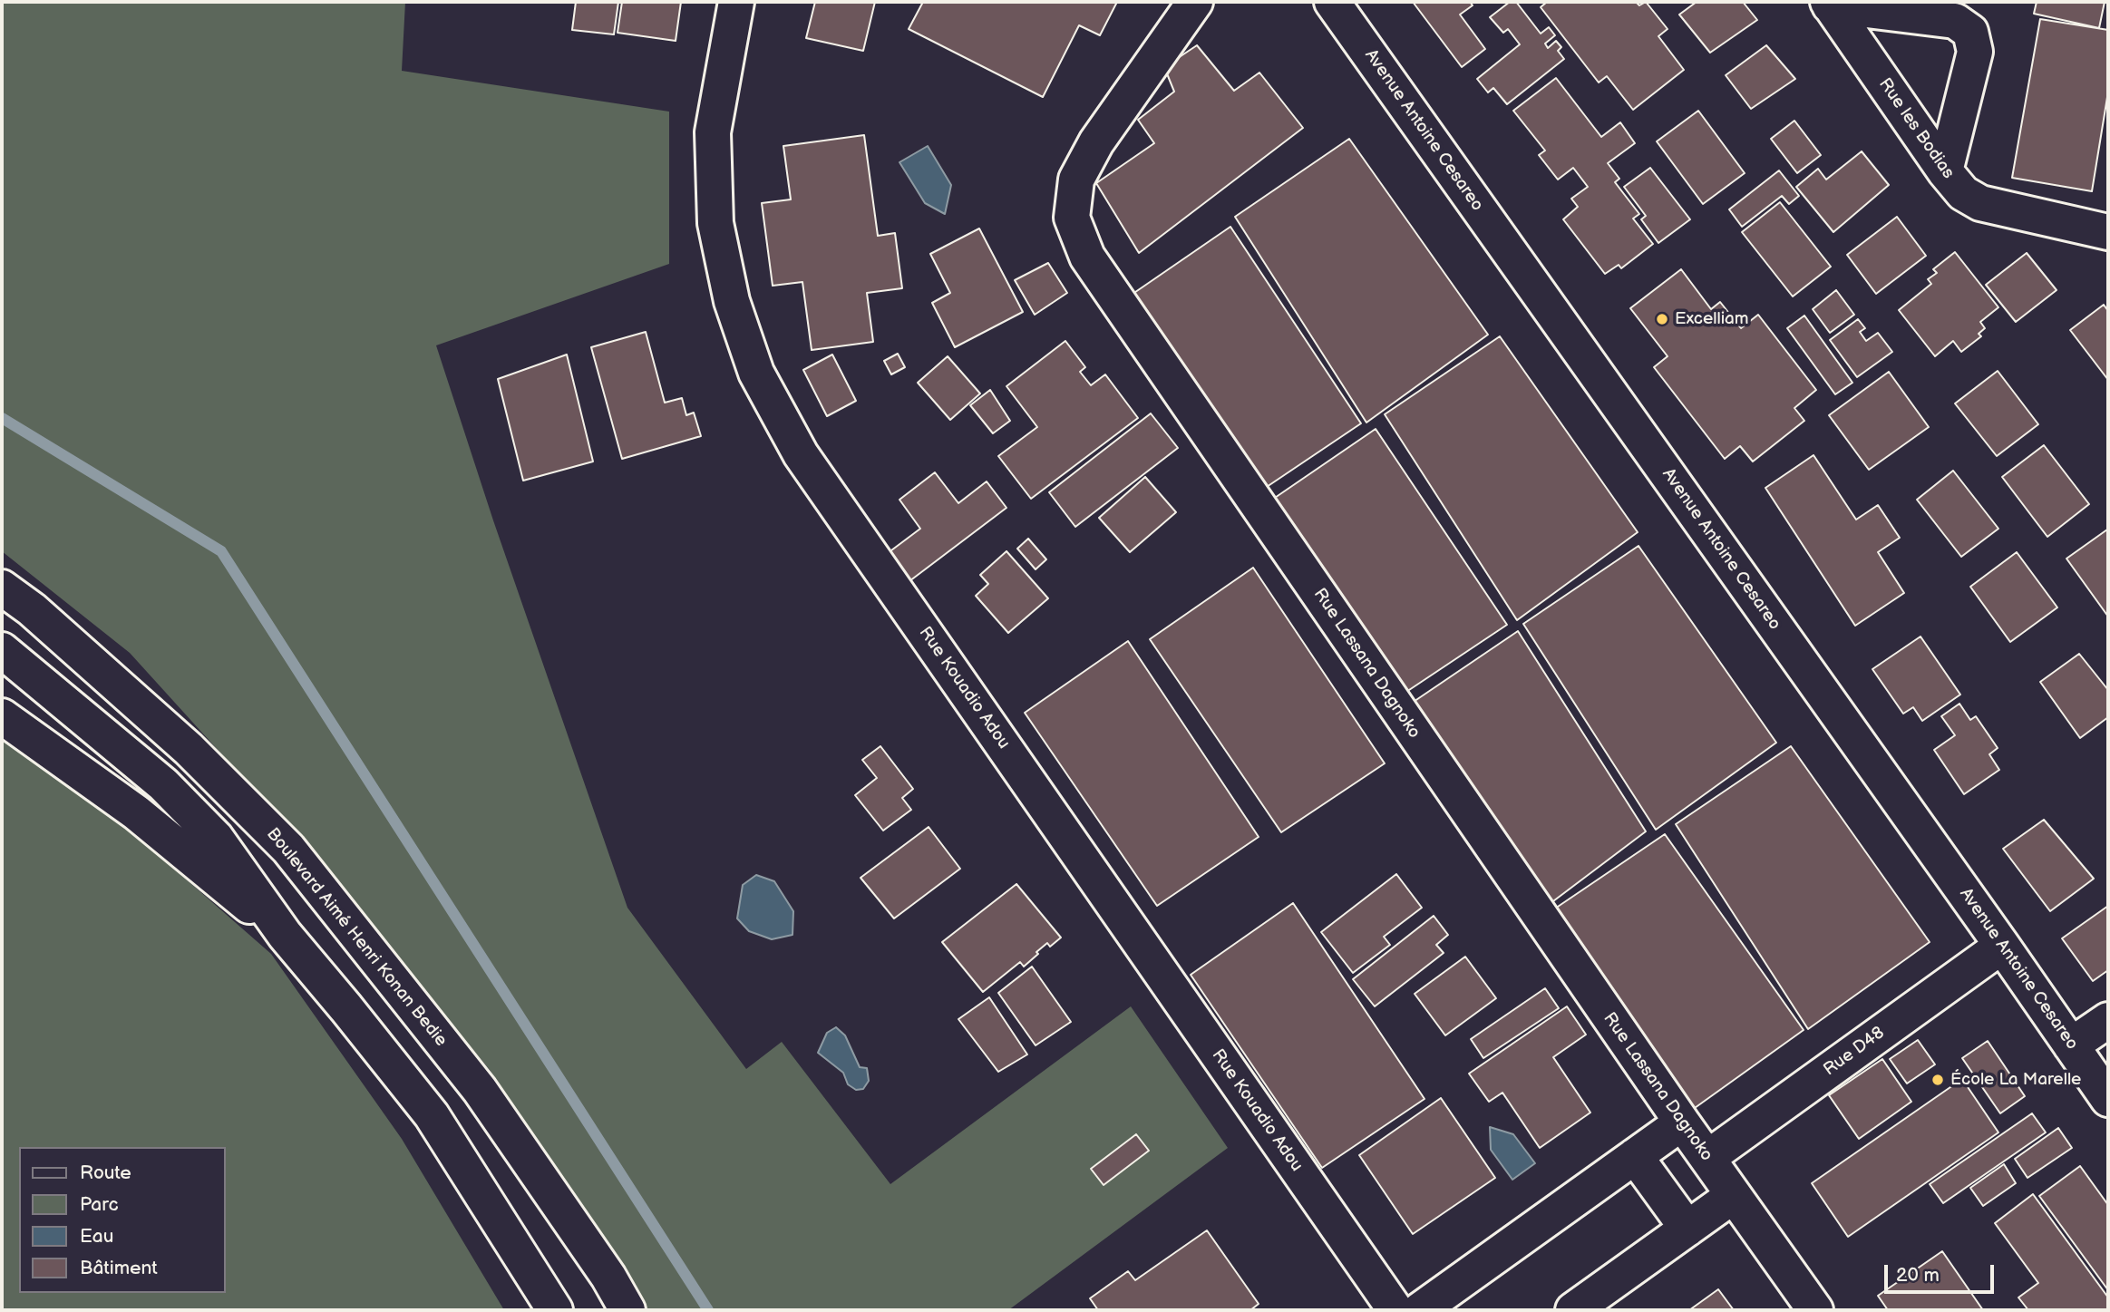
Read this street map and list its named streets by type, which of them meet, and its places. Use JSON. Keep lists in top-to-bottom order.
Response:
{
  "streets": {
    "main road": [
      "Rue les Bodias",
      "Avenue Antoine Cesareo",
      "Rue Lassana Dagnoko",
      "Rue Kouadio Adou",
      "Boulevard Aimé Henri Konan Bedie",
      "Rue D48"
    ]
  },
  "crossings": [
    ["Avenue Antoine Cesareo", "Rue D48"],
    ["Rue Lassana Dagnoko", "Rue D48"]
  ],
  "places": ["Excelliam", "École La Marelle"],
  "legend": [
    "Route",
    "Parc",
    "Eau",
    "Bâtiment"
  ],
  "scale_bar": "20 m"
}
